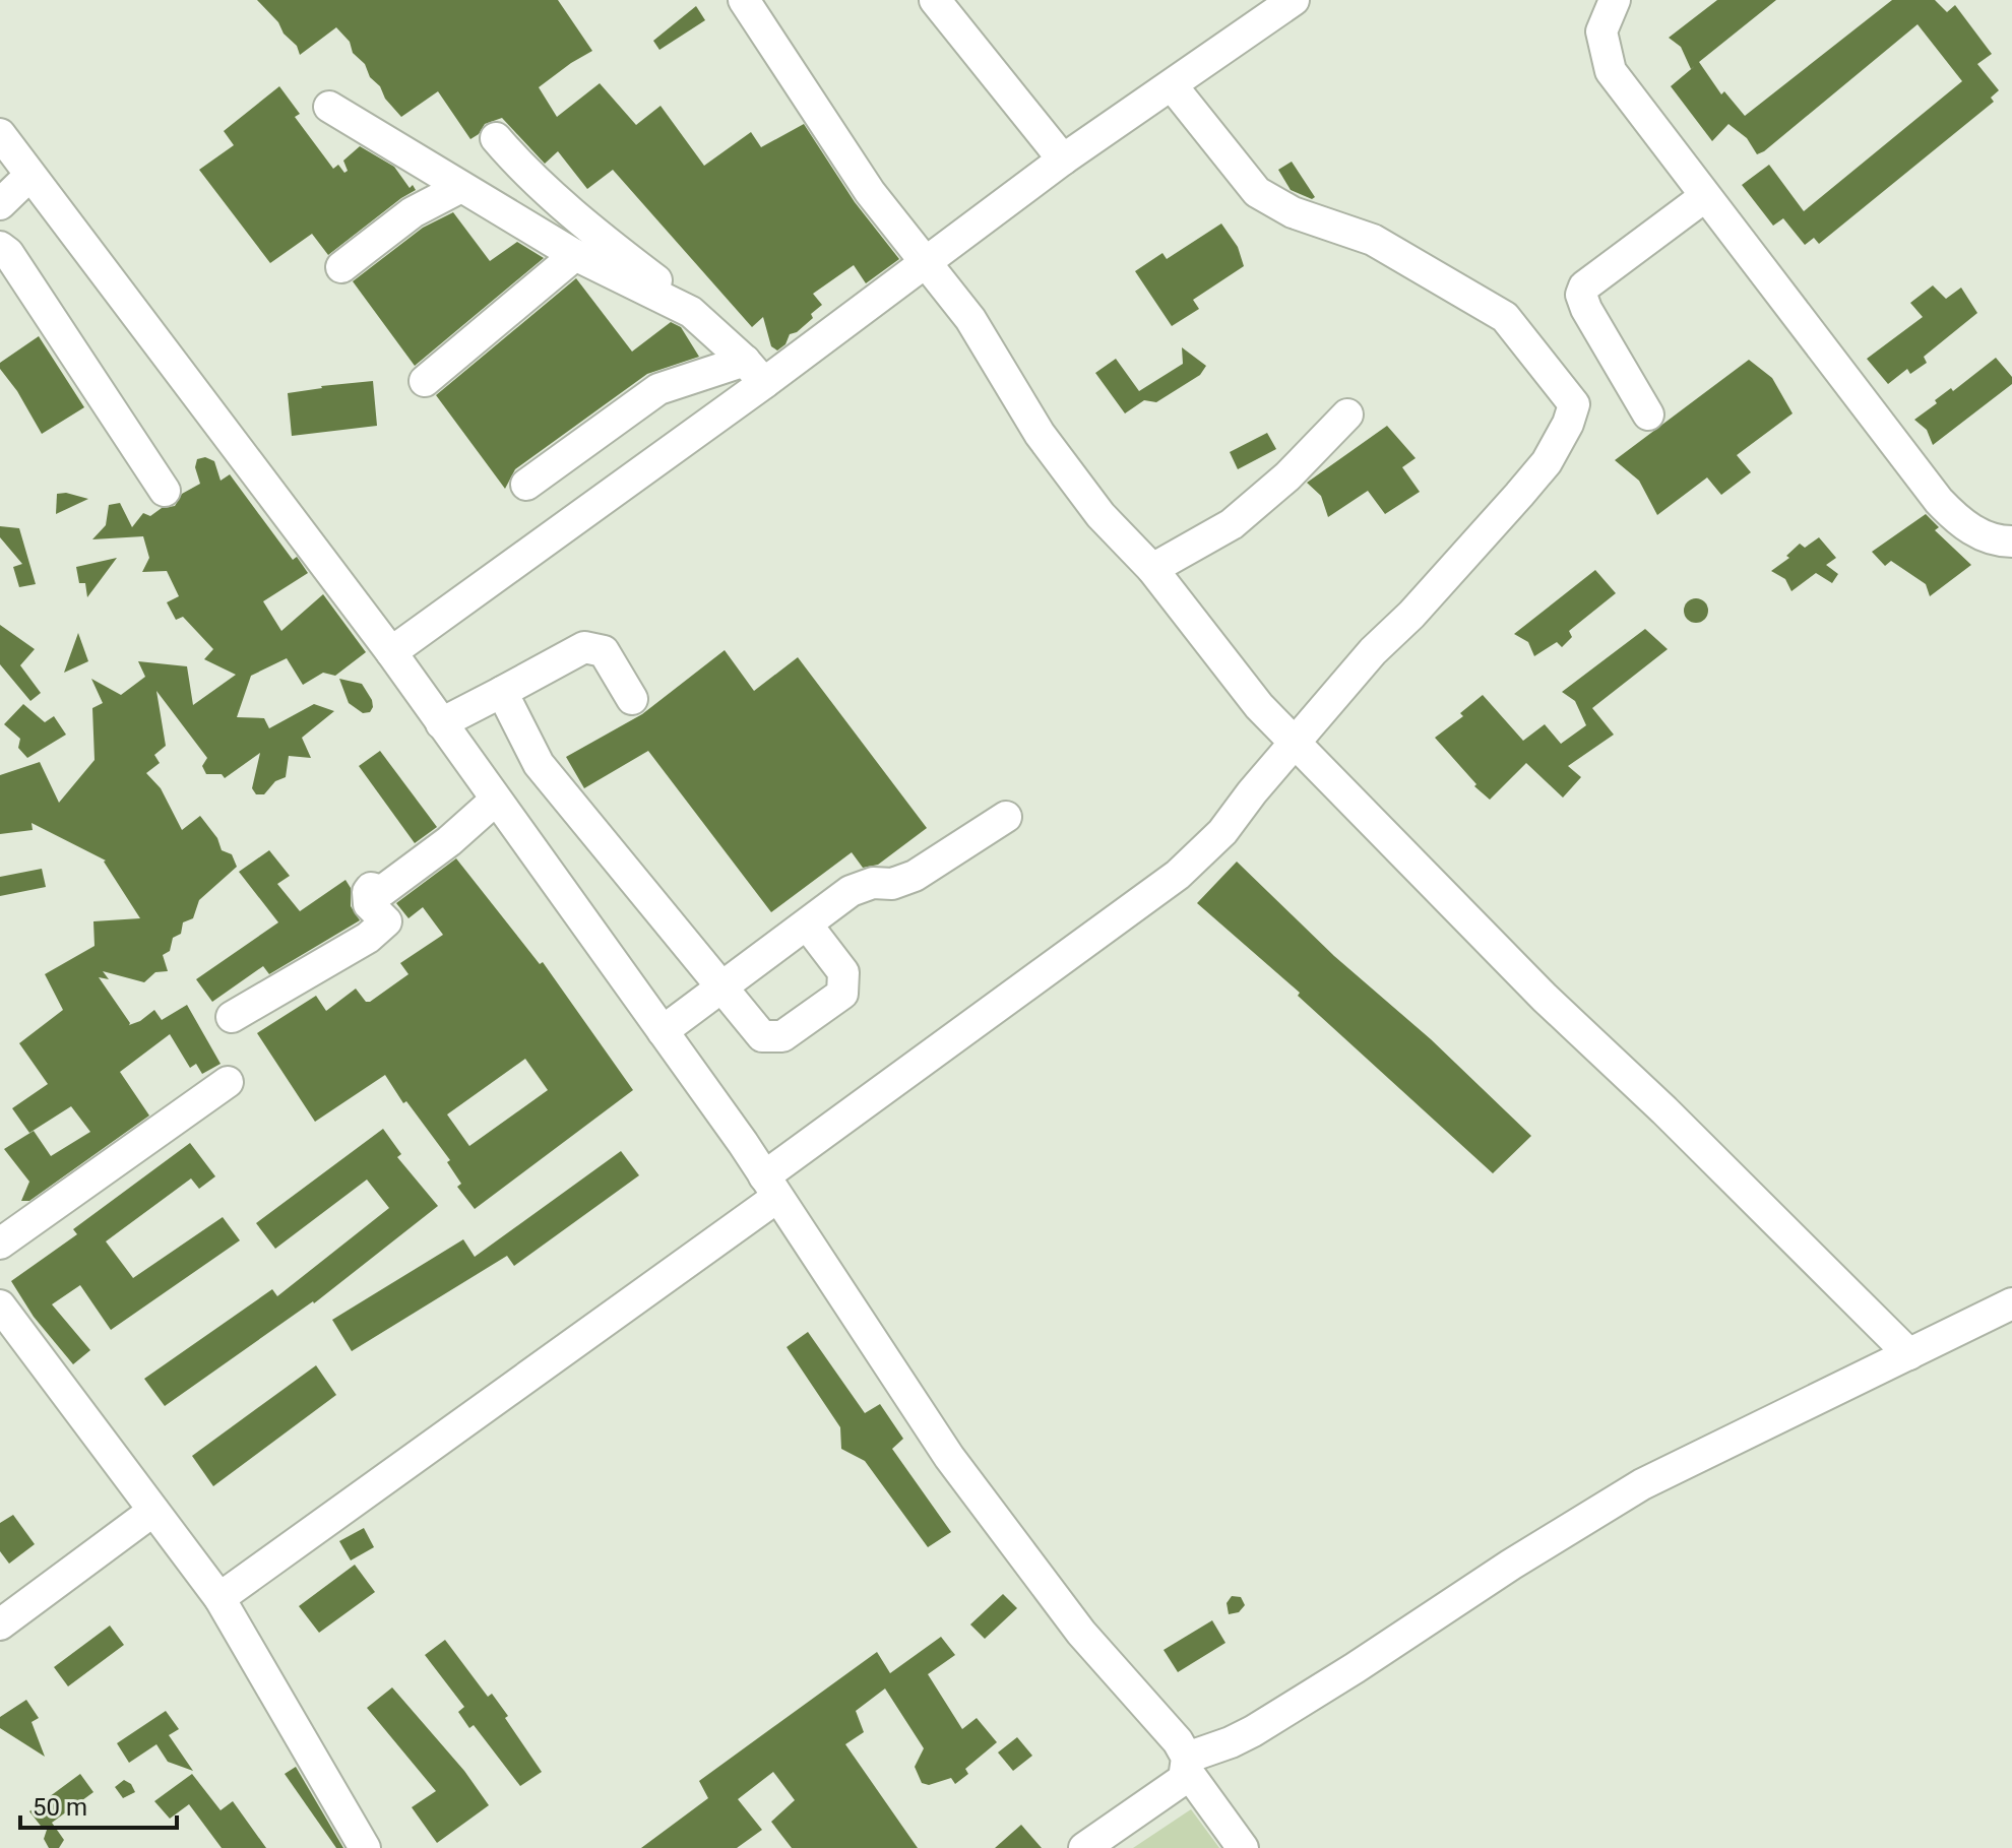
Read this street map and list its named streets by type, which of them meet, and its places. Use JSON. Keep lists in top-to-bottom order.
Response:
{
  "scale_bar": "50 m"
}
